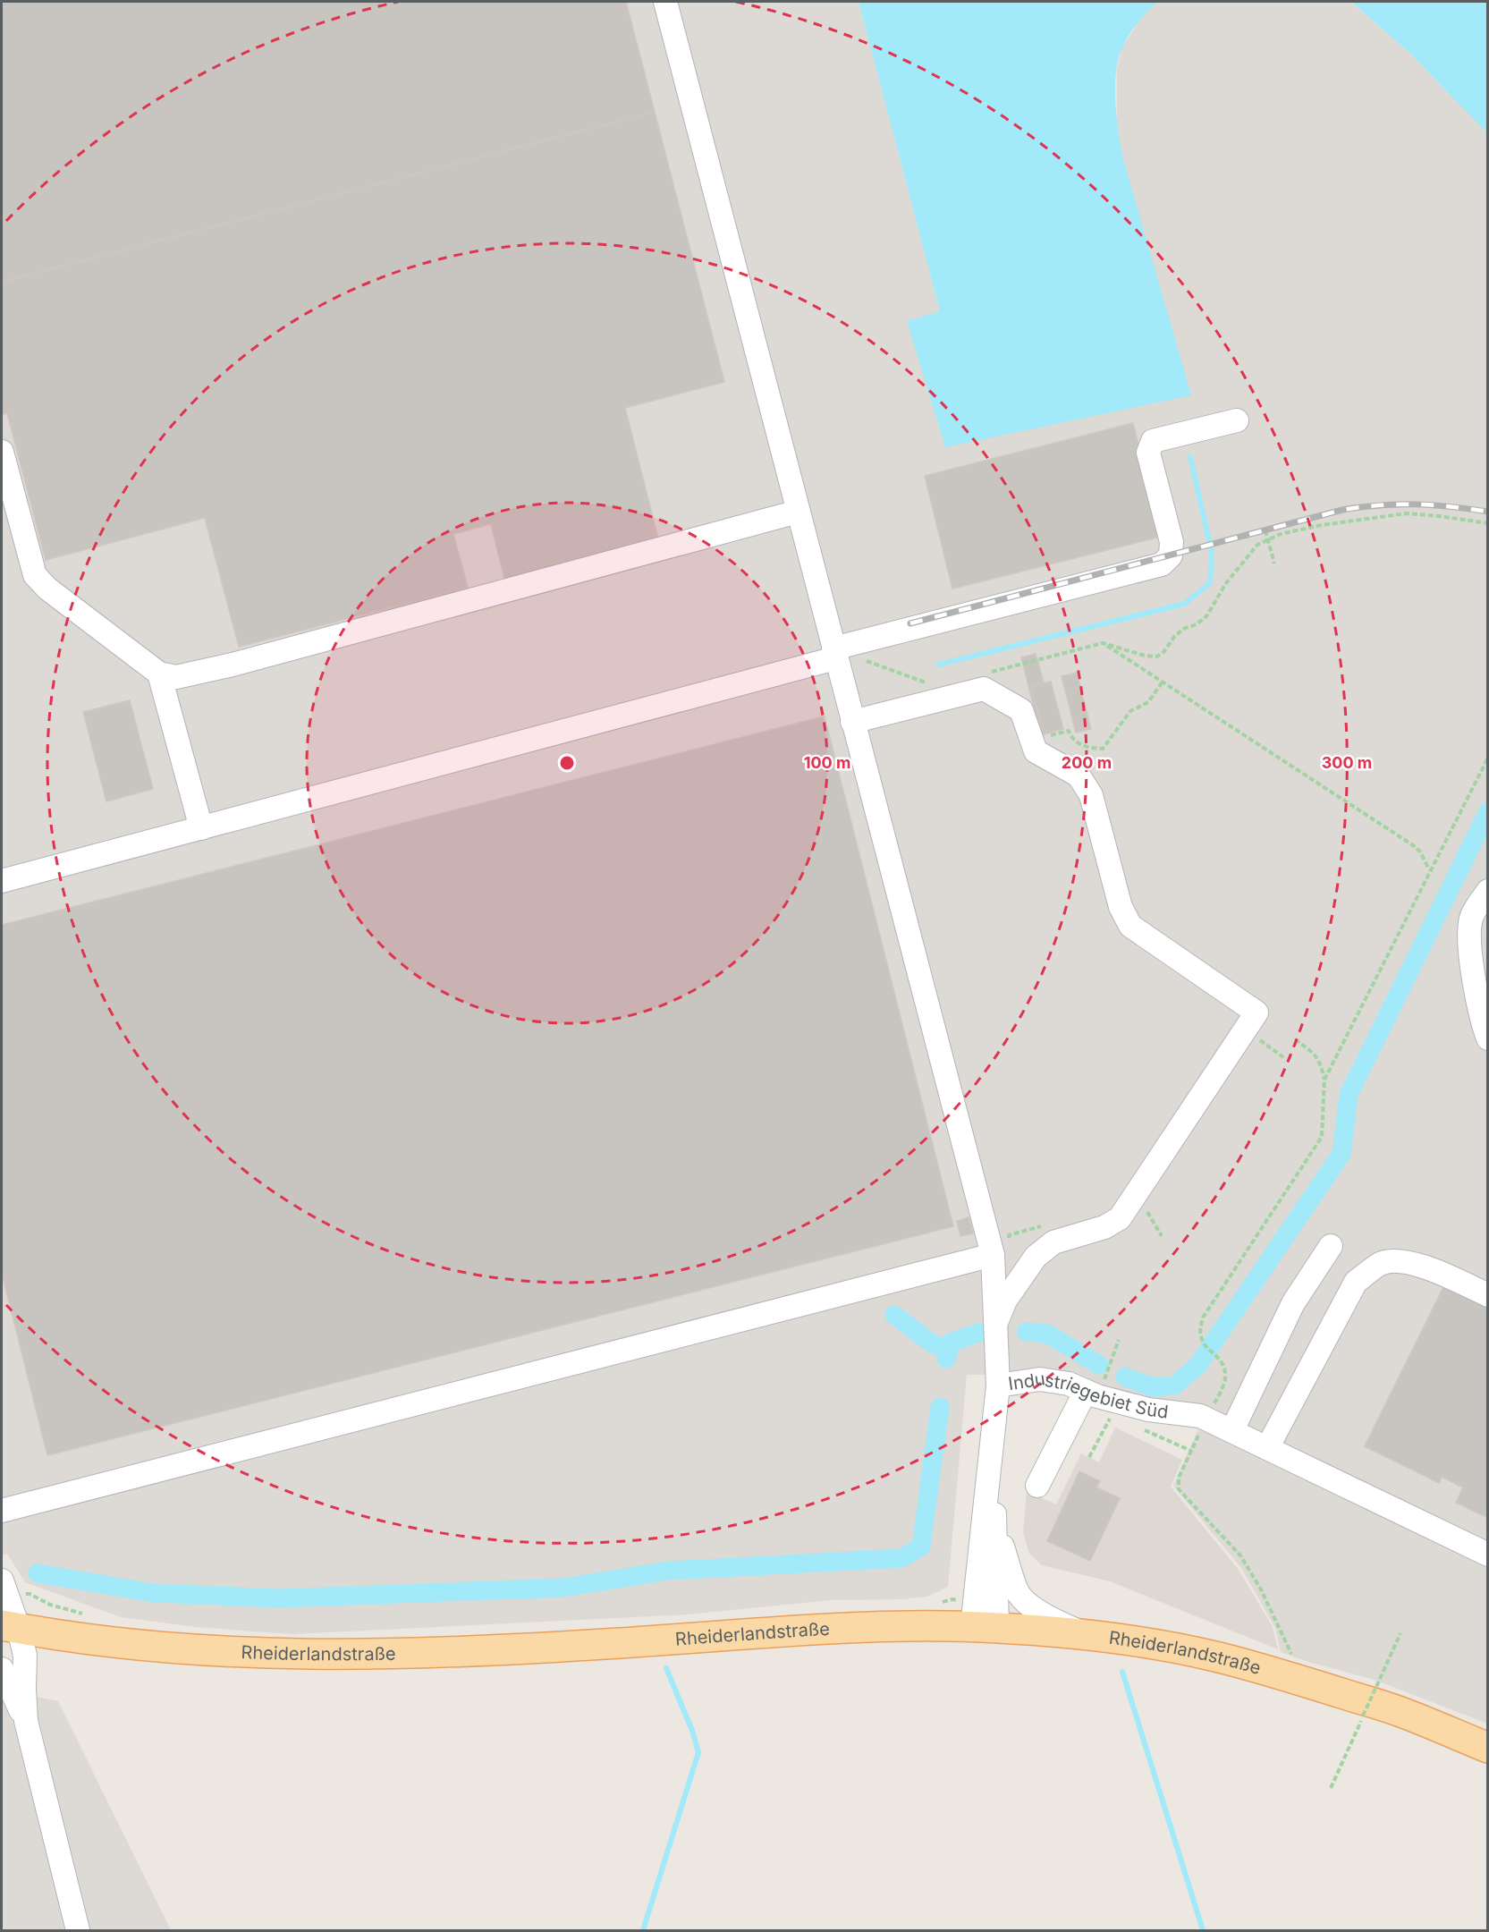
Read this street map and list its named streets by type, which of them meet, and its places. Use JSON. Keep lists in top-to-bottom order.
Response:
{
  "streets": {
    "main road": ["Rheiderlandstraße"],
    "lane": ["Industriegebiet Süd"]
  },
  "crossings": [
    ["Industriegebiet Süd", "Rheiderlandstraße"]
  ],
  "rings": ["100 m", "200 m", "300 m"]
}
